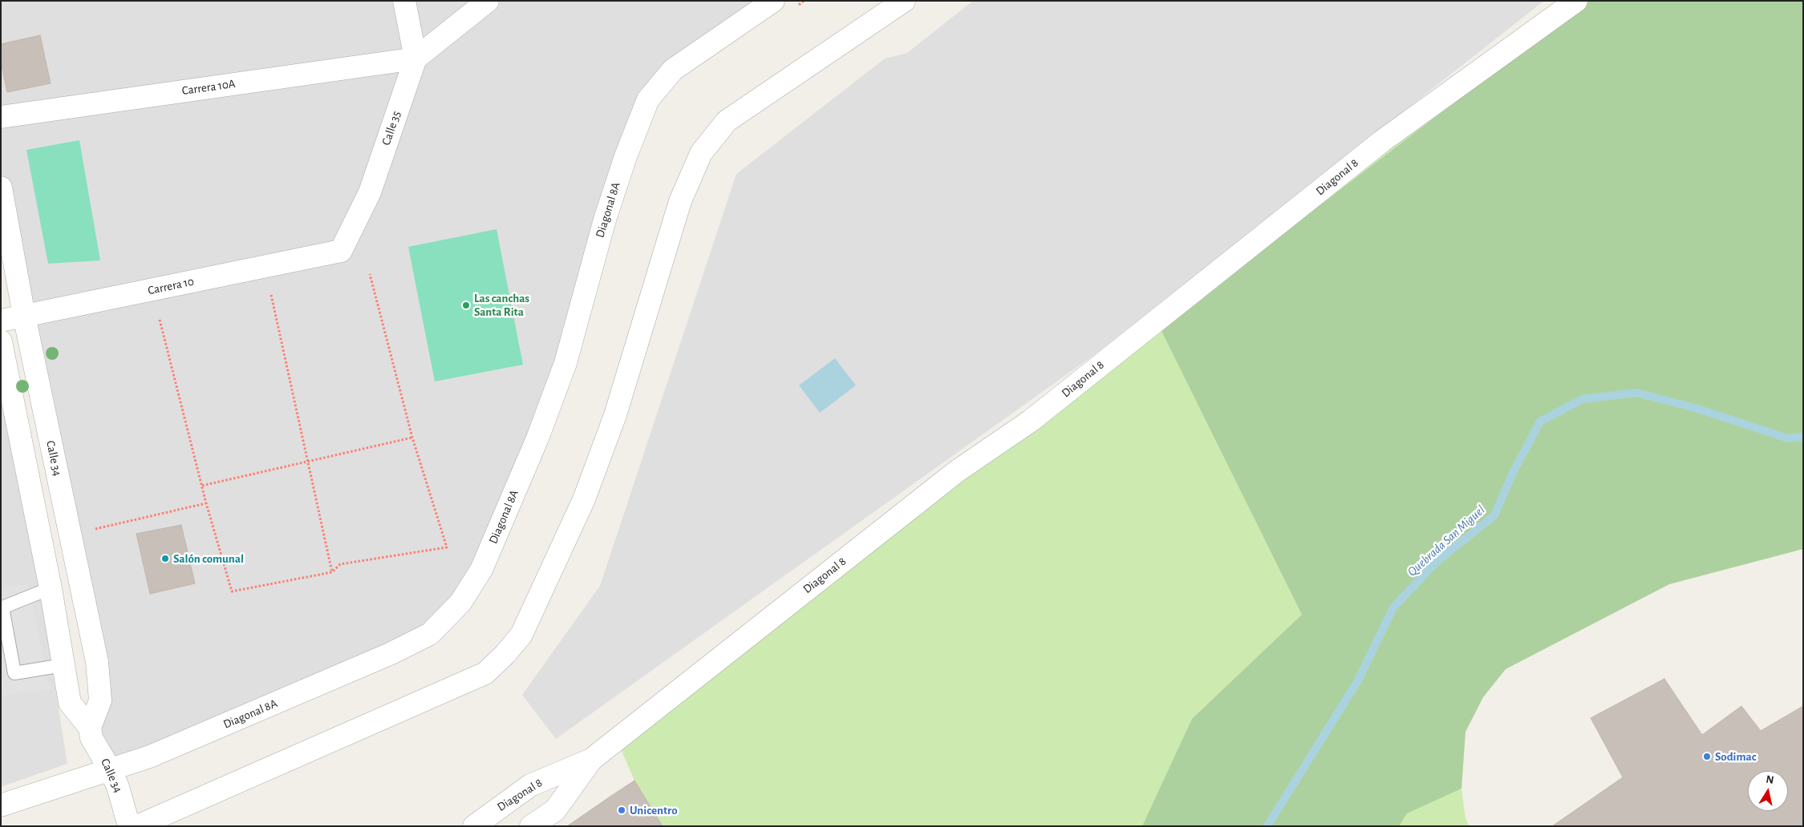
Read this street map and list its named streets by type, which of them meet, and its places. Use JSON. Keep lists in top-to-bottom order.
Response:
{
  "streets": {
    "street": [
      "Carrera 10A",
      "Calle 35",
      "Diagonal 8",
      "Diagonal 8A",
      "Carrera 10",
      "Calle 34"
    ]
  },
  "crossings": [
    ["Carrera 10A", "Calle 35"],
    ["Calle 35", "Carrera 10"],
    ["Diagonal 8A", "Calle 34"],
    ["Carrera 10", "Calle 34"]
  ],
  "water": ["Quebrada San Miguel"],
  "places": [
    "Las canchas Santa Rita",
    "Salón comunal",
    "Sodimac",
    "Unicentro"
  ],
  "north": "top"
}
